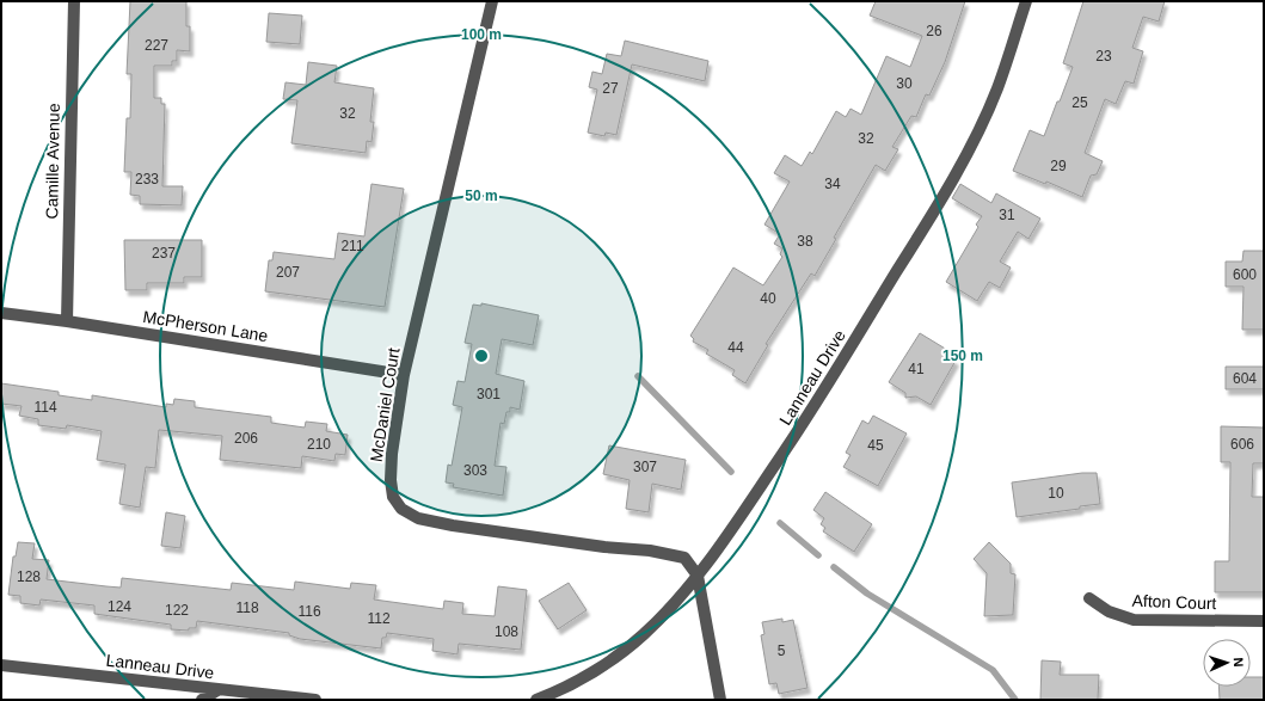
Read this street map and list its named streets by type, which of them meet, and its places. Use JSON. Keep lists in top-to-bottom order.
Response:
{
  "streets": {
    "street": [
      "Camille Avenue",
      "McPherson Lane",
      "Lanneau Drive",
      "McDaniel Court",
      "Afton Court"
    ]
  },
  "crossings": [
    ["Camille Avenue", "McPherson Lane"],
    ["McPherson Lane", "McDaniel Court"],
    ["Lanneau Drive", "McDaniel Court"]
  ],
  "house_numbers": [
    "26",
    "227",
    "23",
    "30",
    "27",
    "25",
    "32",
    "32",
    "29",
    "233",
    "34",
    "31",
    "38",
    "211",
    "237",
    "207",
    "600",
    "40",
    "44",
    "41",
    "604",
    "301",
    "114",
    "206",
    "210",
    "606",
    "45",
    "307",
    "303",
    "10",
    "128",
    "124",
    "118",
    "122",
    "116",
    "112",
    "108",
    "5"
  ],
  "north": "right",
  "rings": ["100 m", "50 m", "150 m"]
}
